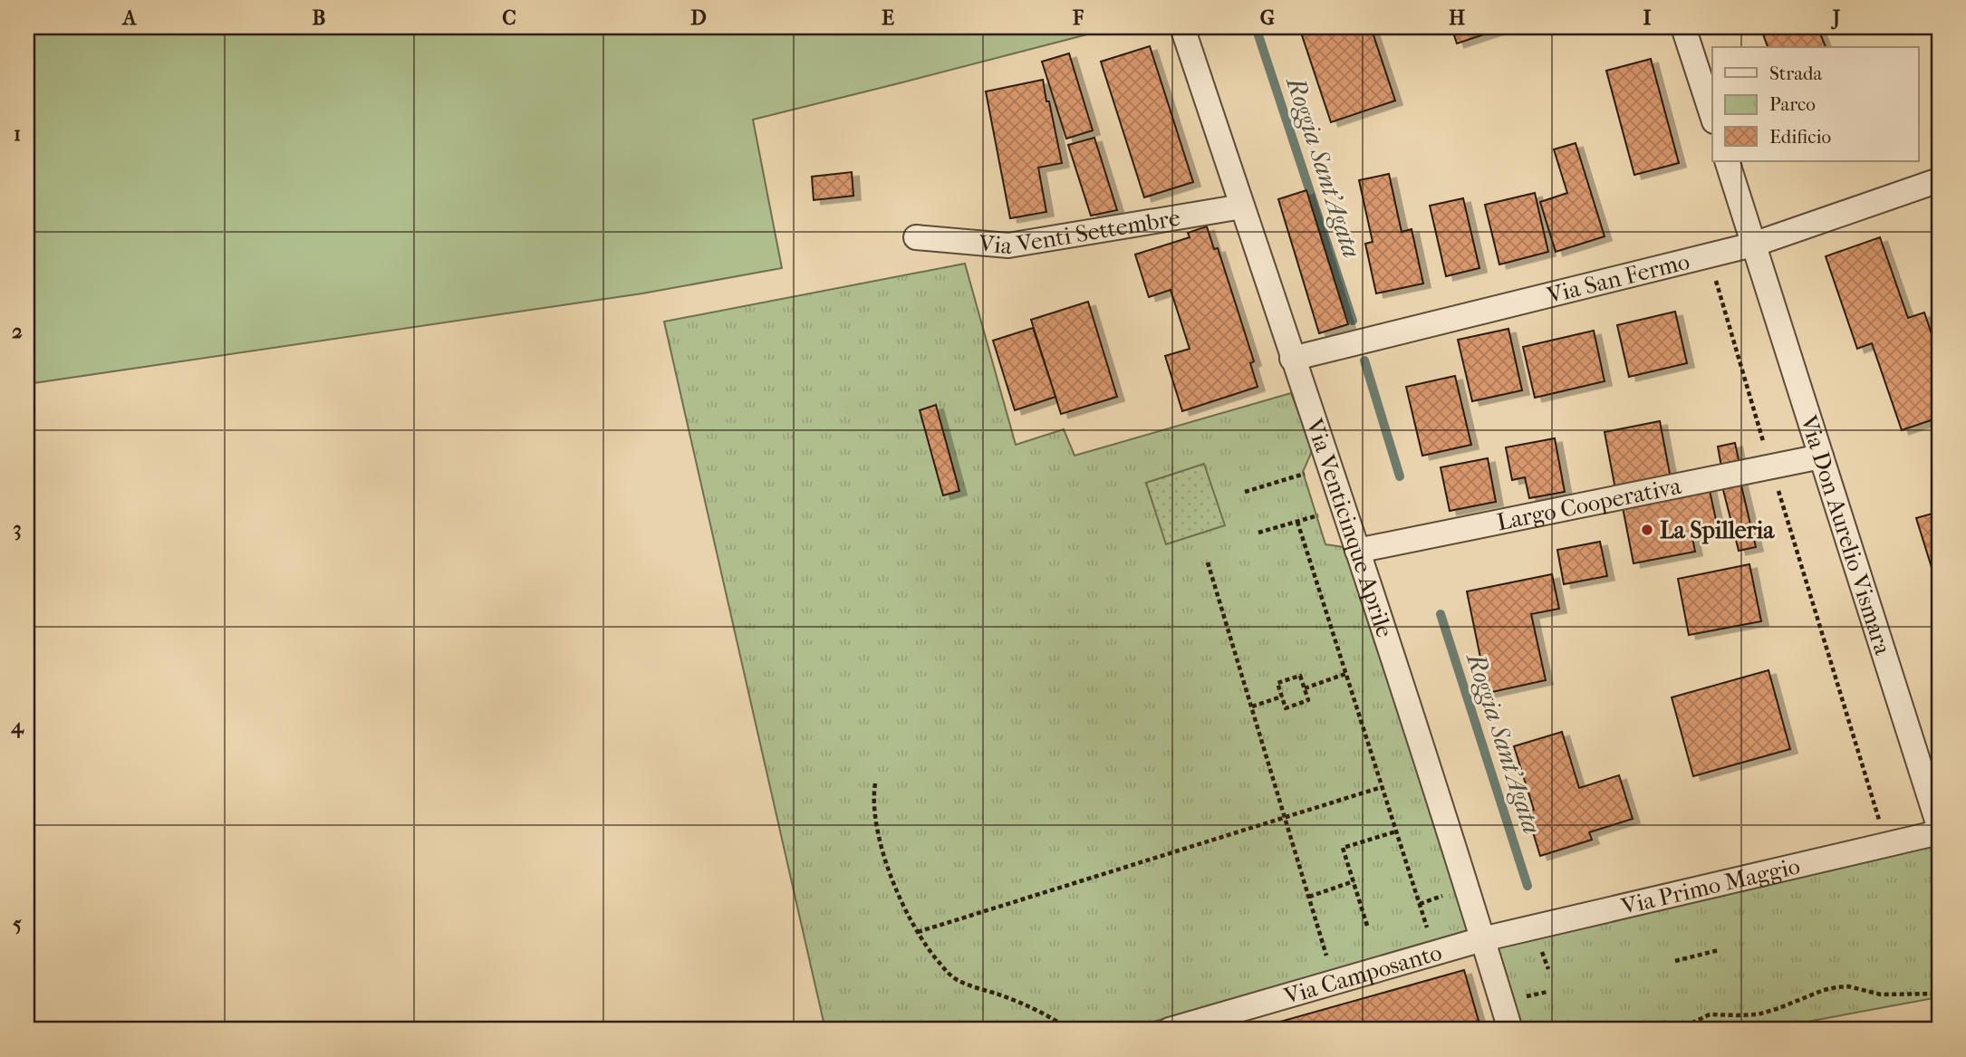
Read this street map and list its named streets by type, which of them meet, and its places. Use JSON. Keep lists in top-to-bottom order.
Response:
{
  "streets": {
    "street": [
      "Via Venti Settembre",
      "Via San Fermo",
      "Largo Cooperativa",
      "Via Venticinque Aprile",
      "Via Don Aurelio Vismara",
      "Via Primo Maggio",
      "Via Camposanto"
    ]
  },
  "crossings": [
    ["Via Venti Settembre", "Via Venticinque Aprile"],
    ["Via San Fermo", "Via Venticinque Aprile"],
    ["Via San Fermo", "Via Don Aurelio Vismara"],
    ["Largo Cooperativa", "Via Venticinque Aprile"],
    ["Largo Cooperativa", "Via Don Aurelio Vismara"],
    ["Via Venticinque Aprile", "Via Primo Maggio"],
    ["Via Venticinque Aprile", "Via Camposanto"],
    ["Via Primo Maggio", "Via Camposanto"]
  ],
  "water": ["Roggia Sant'Agata"],
  "places": ["La Spilleria"],
  "legend": ["Strada", "Parco", "Edificio"],
  "grid": {
    "columns": [
      "A",
      "B",
      "C",
      "D",
      "E",
      "F",
      "G",
      "H",
      "I",
      "J"
    ],
    "rows": [
      "1",
      "2",
      "3",
      "4",
      "5"
    ]
  }
}
